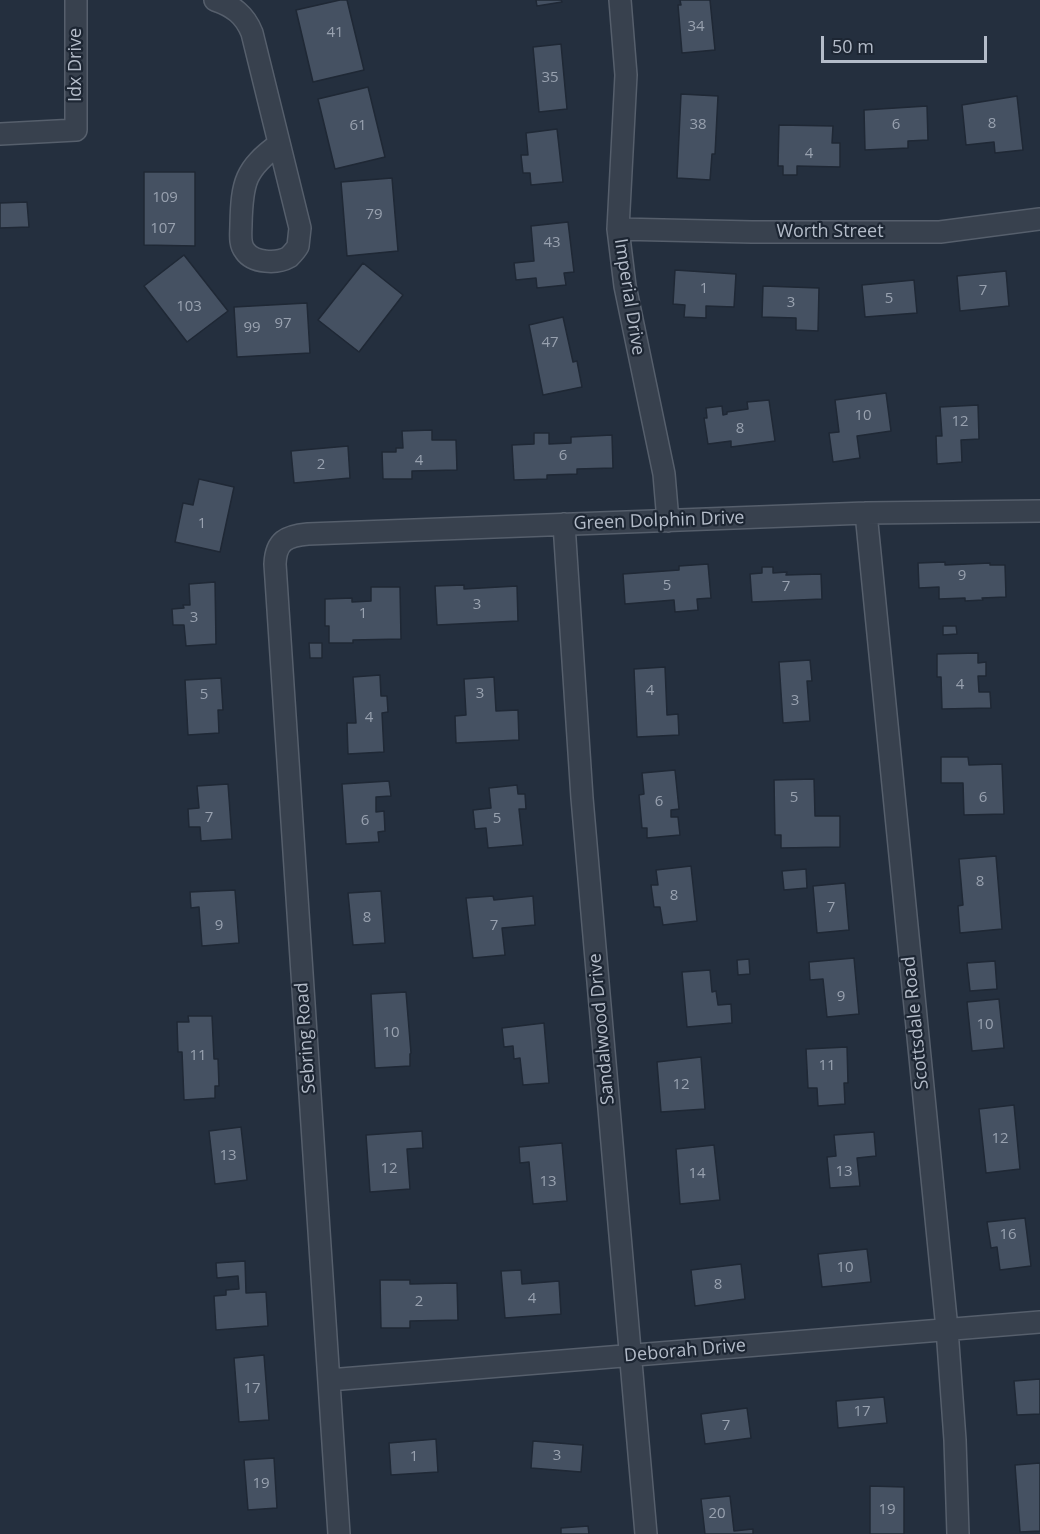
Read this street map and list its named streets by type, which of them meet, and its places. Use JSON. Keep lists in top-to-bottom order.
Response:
{
  "streets": {
    "street": [
      "Idx Drive",
      "Worth Street",
      "Imperial Drive",
      "Green Dolphin Drive",
      "Scottsdale Road",
      "Sandalwood Drive",
      "Sebring Road",
      "Deborah Drive"
    ]
  },
  "crossings": [
    ["Worth Street", "Imperial Drive"],
    ["Imperial Drive", "Green Dolphin Drive"],
    ["Green Dolphin Drive", "Scottsdale Road"],
    ["Green Dolphin Drive", "Sandalwood Drive"],
    ["Green Dolphin Drive", "Sebring Road"],
    ["Scottsdale Road", "Deborah Drive"],
    ["Sandalwood Drive", "Deborah Drive"],
    ["Sebring Road", "Deborah Drive"]
  ],
  "house_numbers": [
    "34",
    "41",
    "35",
    "8",
    "38",
    "6",
    "61",
    "4",
    "109",
    "79",
    "107",
    "43",
    "1",
    "7",
    "5",
    "3",
    "103",
    "97",
    "99",
    "47",
    "10",
    "12",
    "8",
    "6",
    "4",
    "2",
    "1",
    "9",
    "5",
    "7",
    "3",
    "1",
    "3",
    "4",
    "4",
    "3",
    "5",
    "3",
    "4",
    "5",
    "6",
    "6",
    "7",
    "5",
    "6",
    "8",
    "8",
    "7",
    "8",
    "9",
    "7",
    "9",
    "10",
    "10",
    "11",
    "11",
    "12",
    "12",
    "13",
    "12",
    "13",
    "14",
    "13",
    "16",
    "10",
    "8",
    "4",
    "2",
    "17",
    "17",
    "7",
    "3",
    "1",
    "19",
    "19",
    "20"
  ],
  "scale_bar": "50 m"
}
